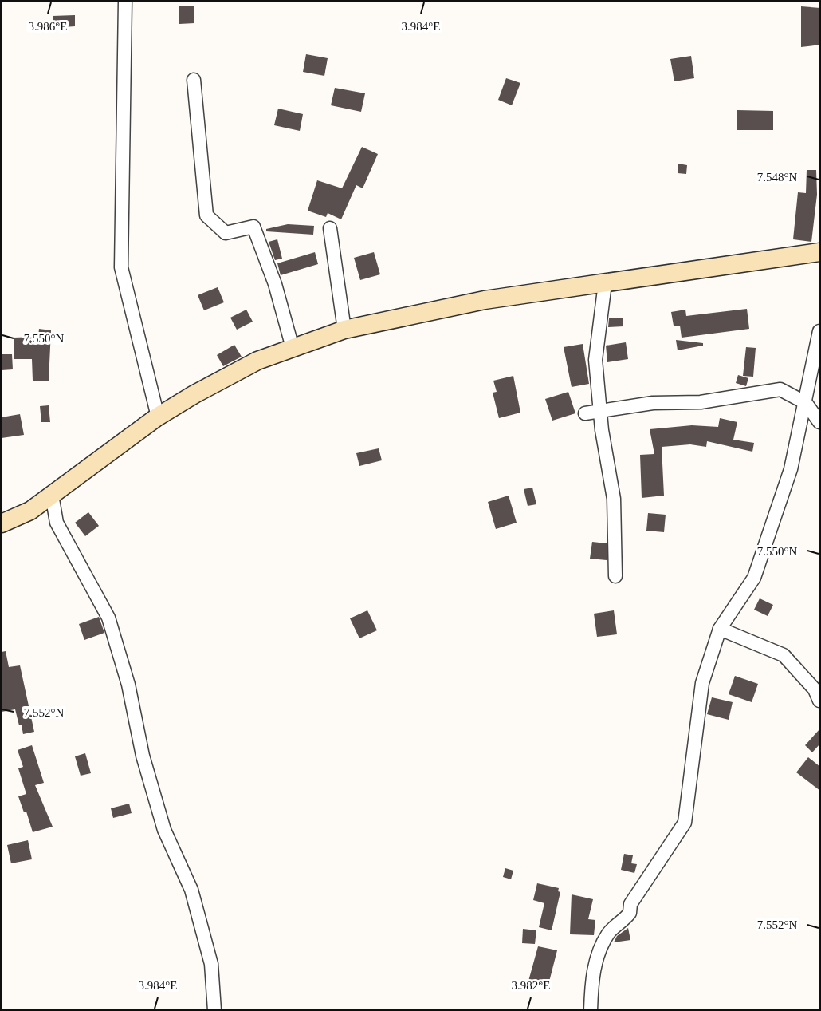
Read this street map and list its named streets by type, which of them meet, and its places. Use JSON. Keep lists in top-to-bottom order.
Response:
{
  "coordinates": [
    "3.986°E",
    "3.984°E",
    "7.548°N",
    "7.550°N",
    "7.552°N",
    "3.982°E"
  ]
}
